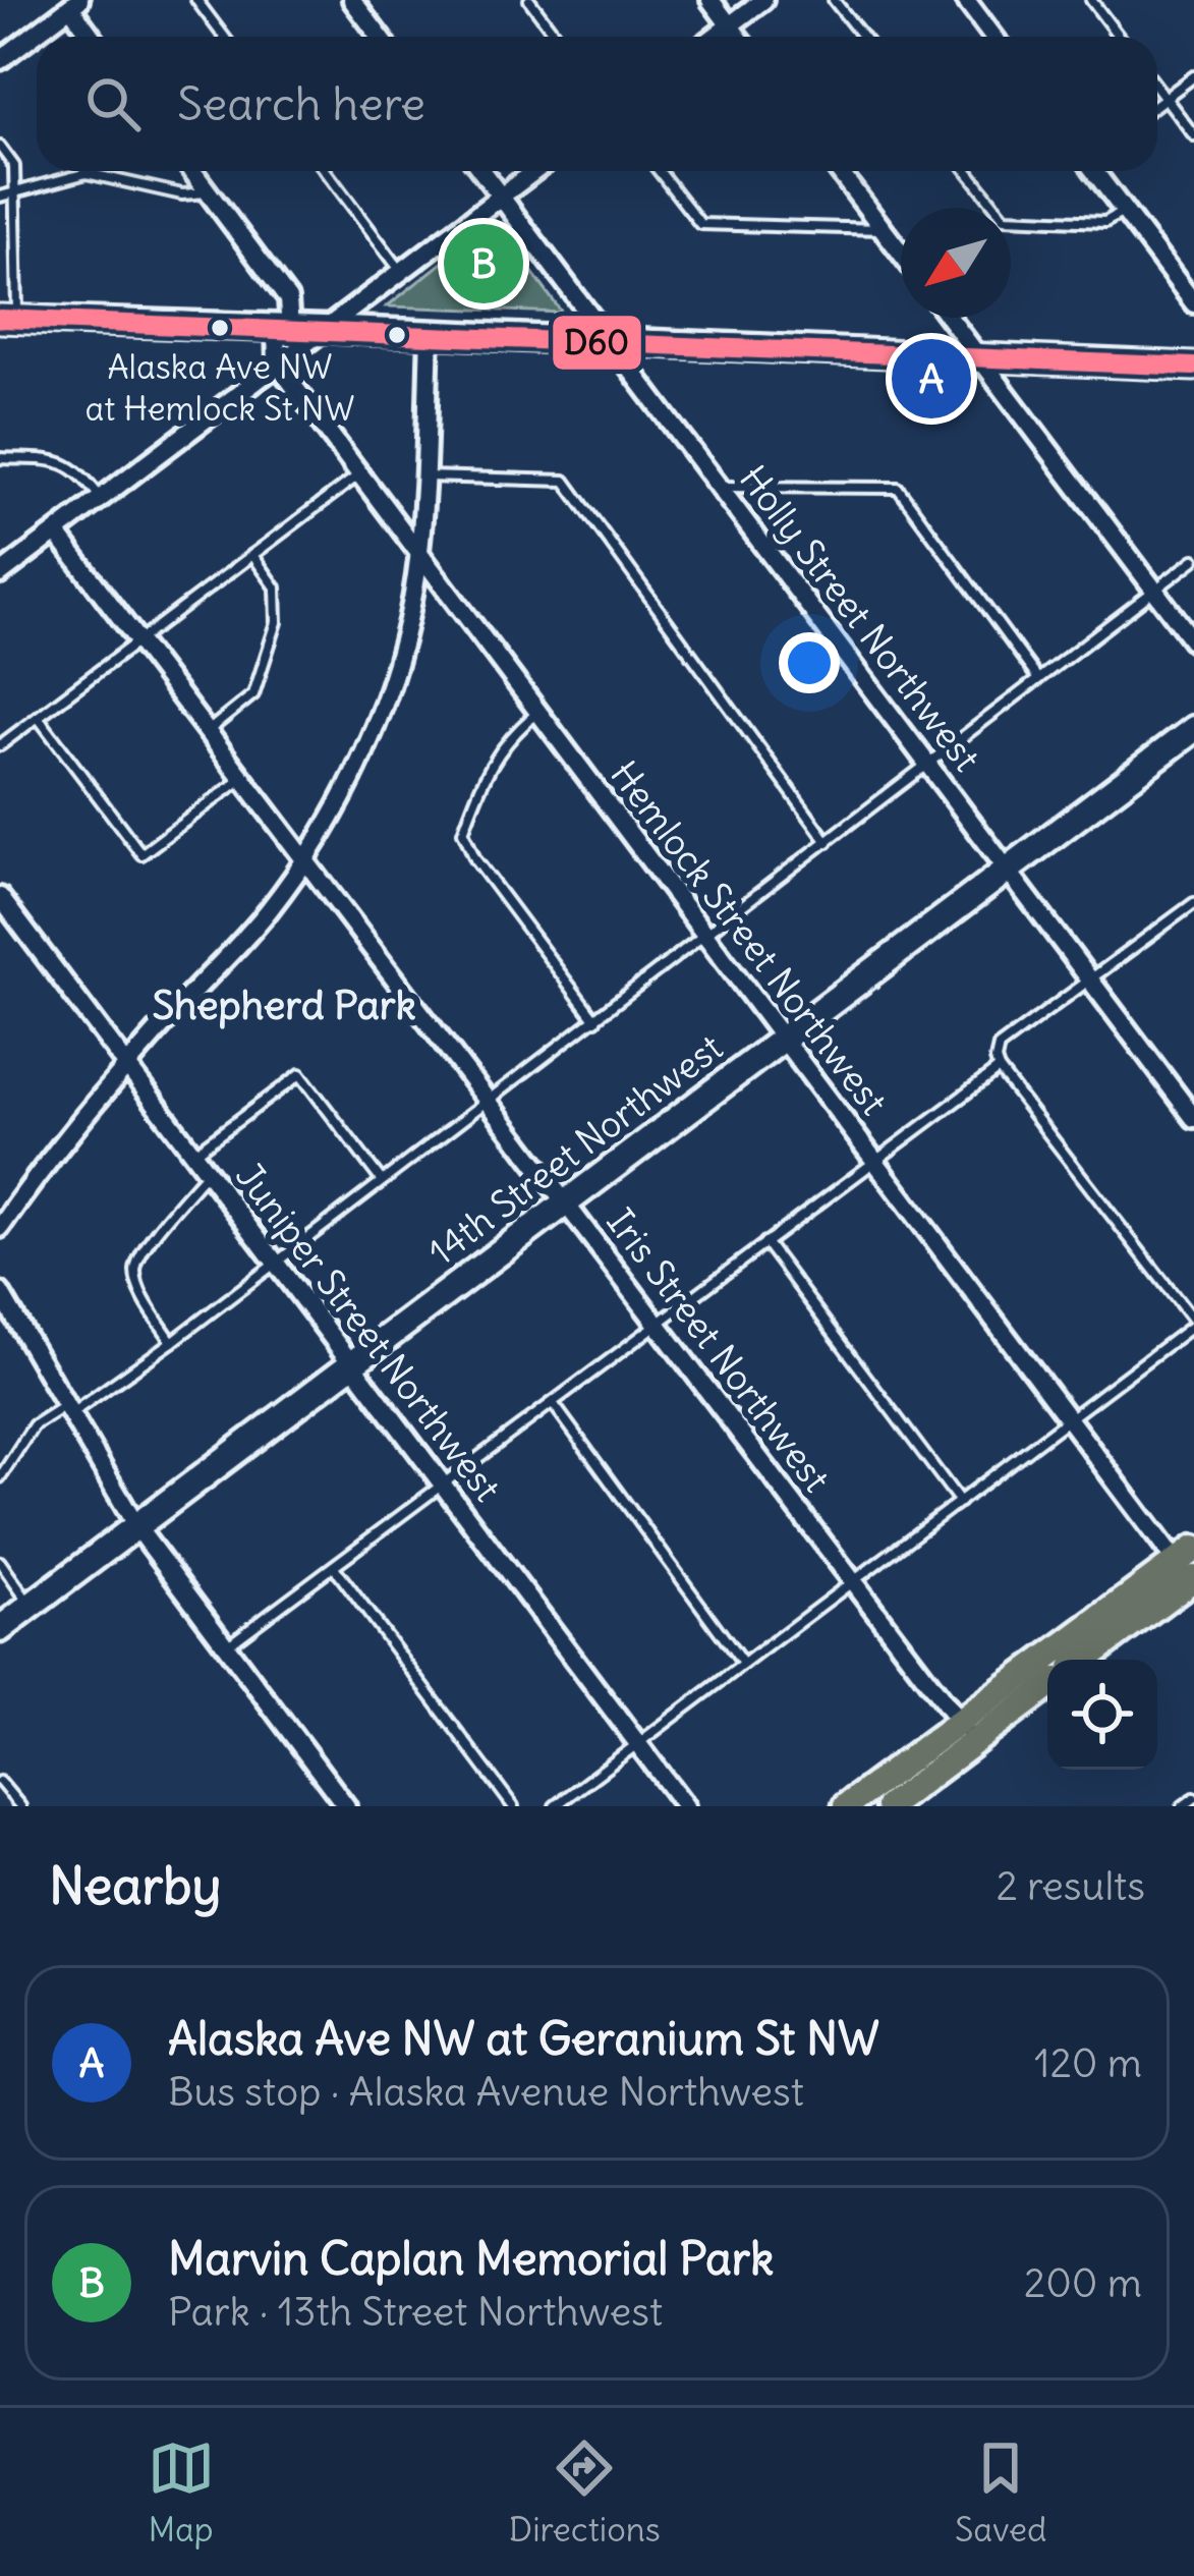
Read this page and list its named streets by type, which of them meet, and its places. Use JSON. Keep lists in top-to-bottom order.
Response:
{
  "streets": {
    "street": [
      "Holly Street Northwest",
      "Hemlock Street Northwest",
      "14th Street Northwest",
      "Juniper Street Northwest",
      "Iris Street Northwest"
    ]
  },
  "crossings": [
    ["Holly Street Northwest", "14th Street Northwest"],
    ["Hemlock Street Northwest", "14th Street Northwest"],
    ["14th Street Northwest", "Juniper Street Northwest"],
    ["14th Street Northwest", "Iris Street Northwest"]
  ],
  "districts": ["Shepherd Park"],
  "places": ["Alaska Ave NW at Hemlock St NW"],
  "lines": ["transit line D60"],
  "north": "bottom left",
  "page": {
    "search": "Search here",
    "pins": ["B", "A"],
    "heading": ["Nearby", "2 results"],
    "list": [
      {
        "mark": "A",
        "name": "Alaska Ave NW at Geranium St NW",
        "note": "Bus stop · Alaska Avenue Northwest",
        "value": "120 m"
      },
      {
        "mark": "B",
        "name": "Marvin Caplan Memorial Park",
        "note": "Park · 13th Street Northwest",
        "value": "200 m"
      }
    ],
    "nav": ["Map", "Directions", "Saved"]
  }
}
